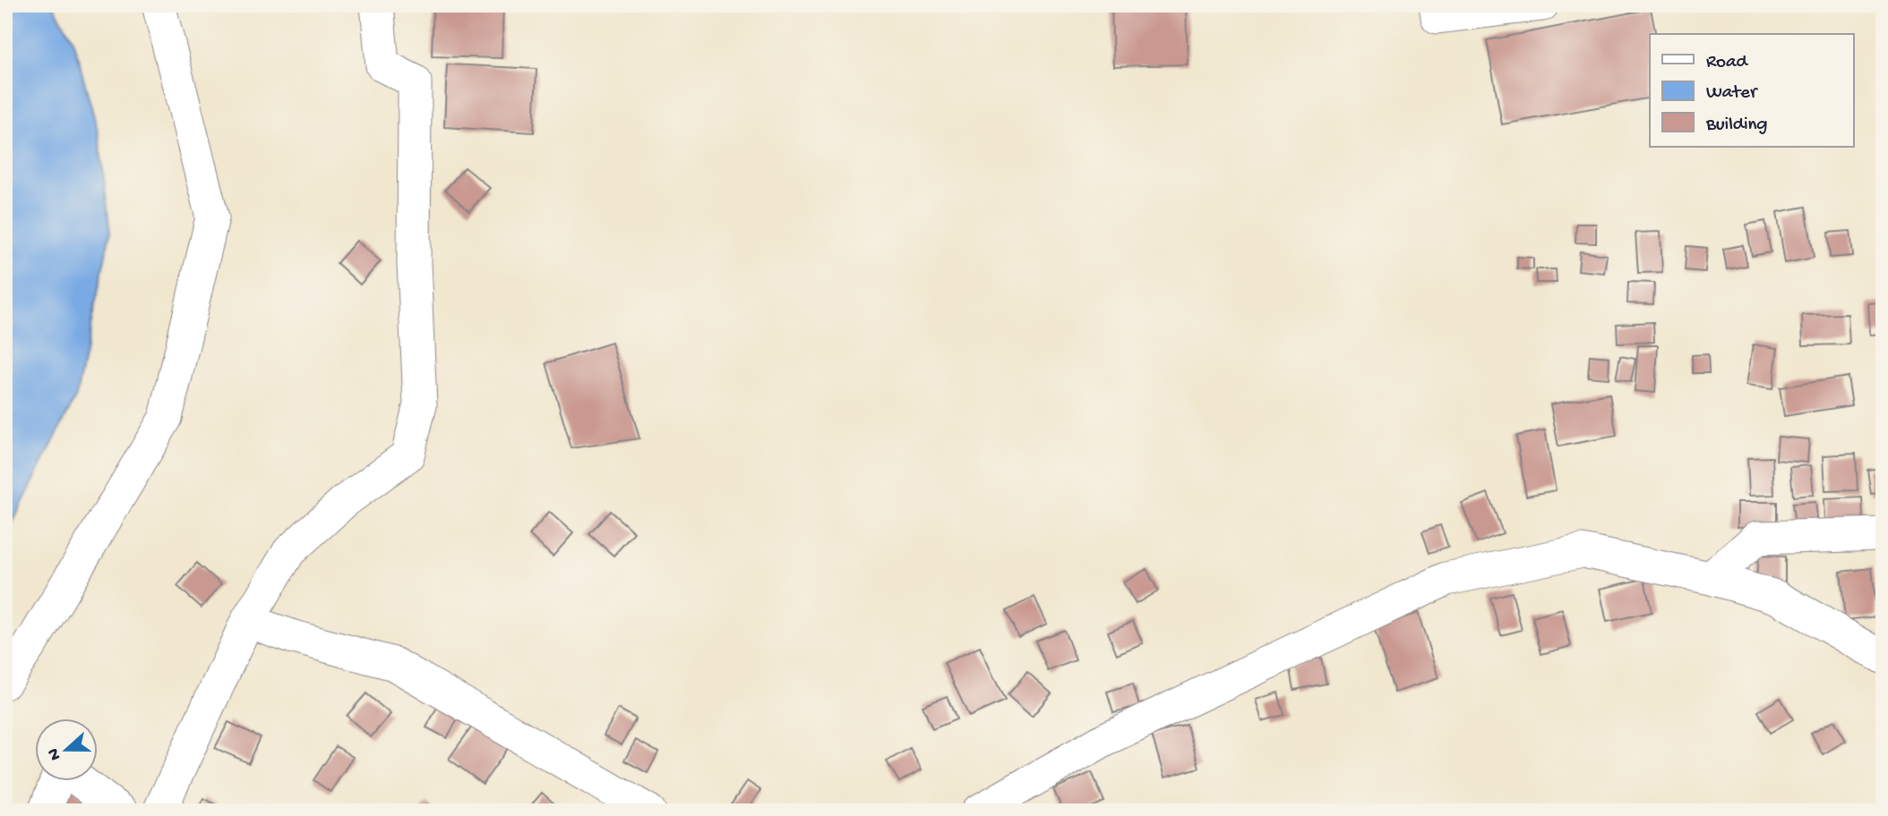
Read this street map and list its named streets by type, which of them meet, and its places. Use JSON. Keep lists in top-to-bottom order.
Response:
{
  "legend": ["Road", "Water", "Building"],
  "north": "left"
}
